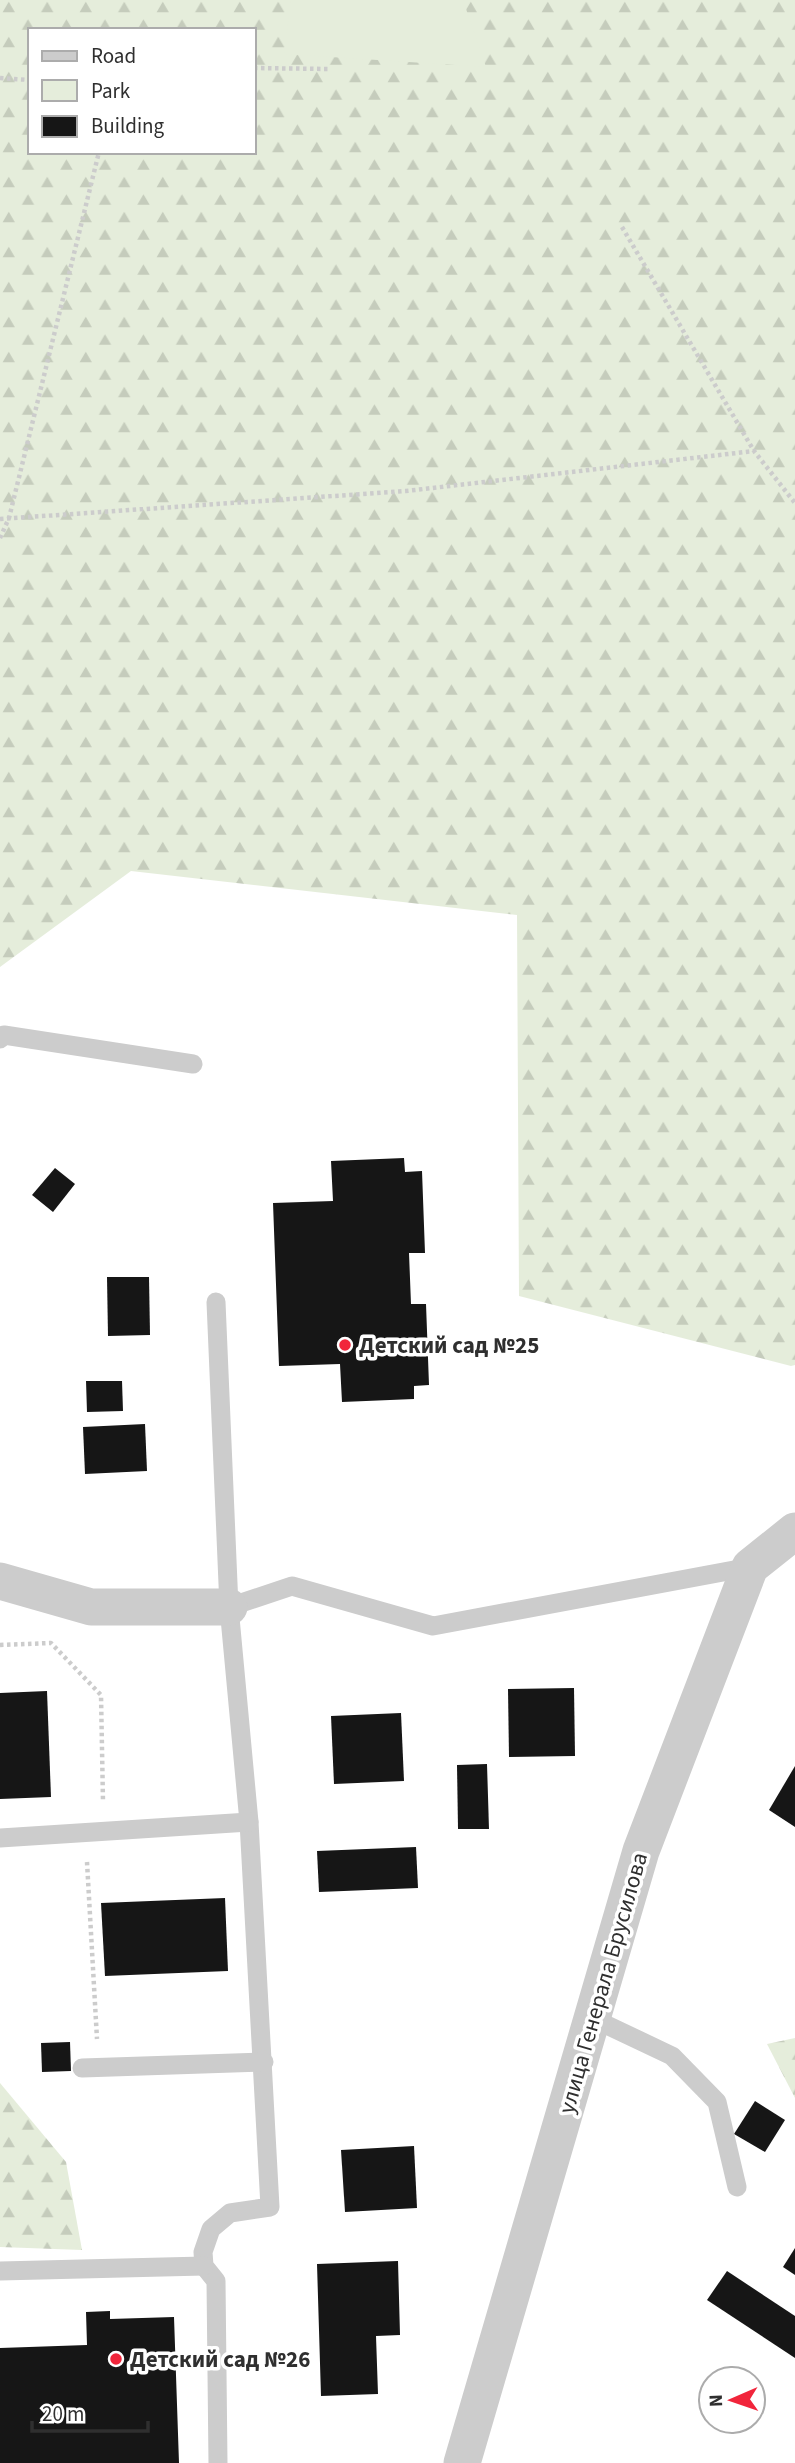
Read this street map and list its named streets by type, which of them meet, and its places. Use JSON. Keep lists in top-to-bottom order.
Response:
{
  "streets": {
    "street": ["улица Генерала Брусилова"]
  },
  "places": ["Детский сад №25", "Детский сад №26"],
  "legend": ["Road", "Park", "Building"],
  "scale_bar": "20 m",
  "north": "left"
}
